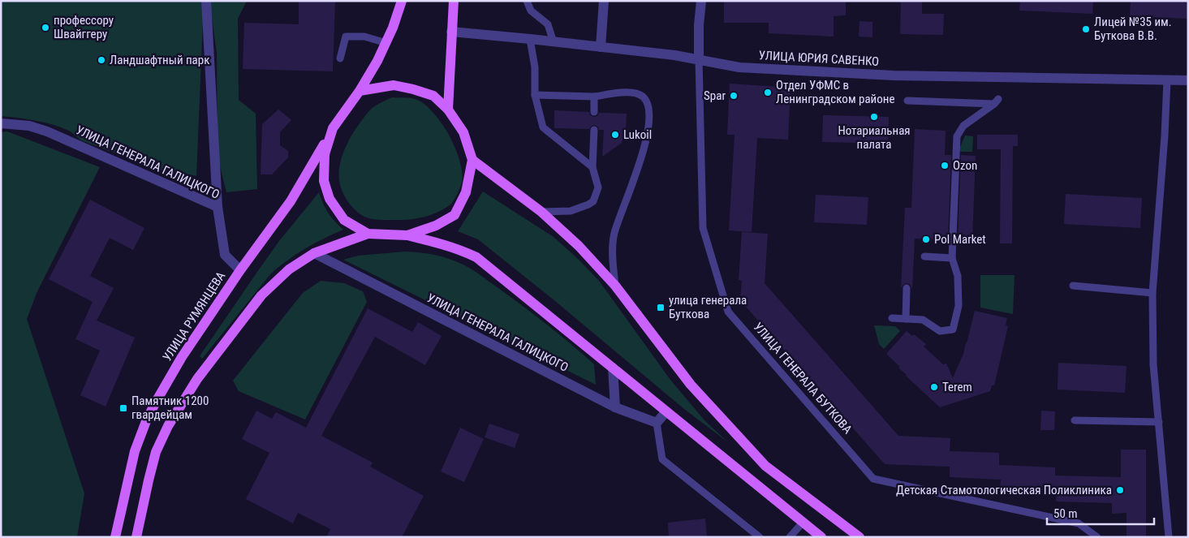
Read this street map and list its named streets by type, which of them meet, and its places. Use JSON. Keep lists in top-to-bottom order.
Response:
{
  "streets": {
    "main road": ["УЛИЦА РУМЯНЦЕВА"],
    "street": ["УЛИЦА ЮРИЯ САВЕНКО", "УЛИЦА ГЕНЕРАЛА ГАЛИЦКОГО"],
    "lane": ["УЛИЦА ГЕНЕРАЛА БУТКОВА"]
  },
  "crossings": [
    ["УЛИЦА ЮРИЯ САВЕНКО", "УЛИЦА ГЕНЕРАЛА БУТКОВА"],
    ["УЛИЦА ГЕНЕРАЛА ГАЛИЦКОГО", "УЛИЦА РУМЯНЦЕВА"]
  ],
  "places": {
    "other": [
      "профессору Швайггеру",
      "Лицей №35 им. Буткова В.В.",
      "Ландшафтный парк",
      "Отдел УФМС в Ленинградском районе",
      "Spar",
      "Нотариальная палата",
      "Lukoil",
      "Ozon",
      "Pol Market",
      "Terem",
      "Детская Стамотологическая Поликлиника"
    ],
    "transit": ["улица генерала Буткова", "Памятник 1200 гвардейцам"]
  },
  "scale_bar": "50 m"
}
